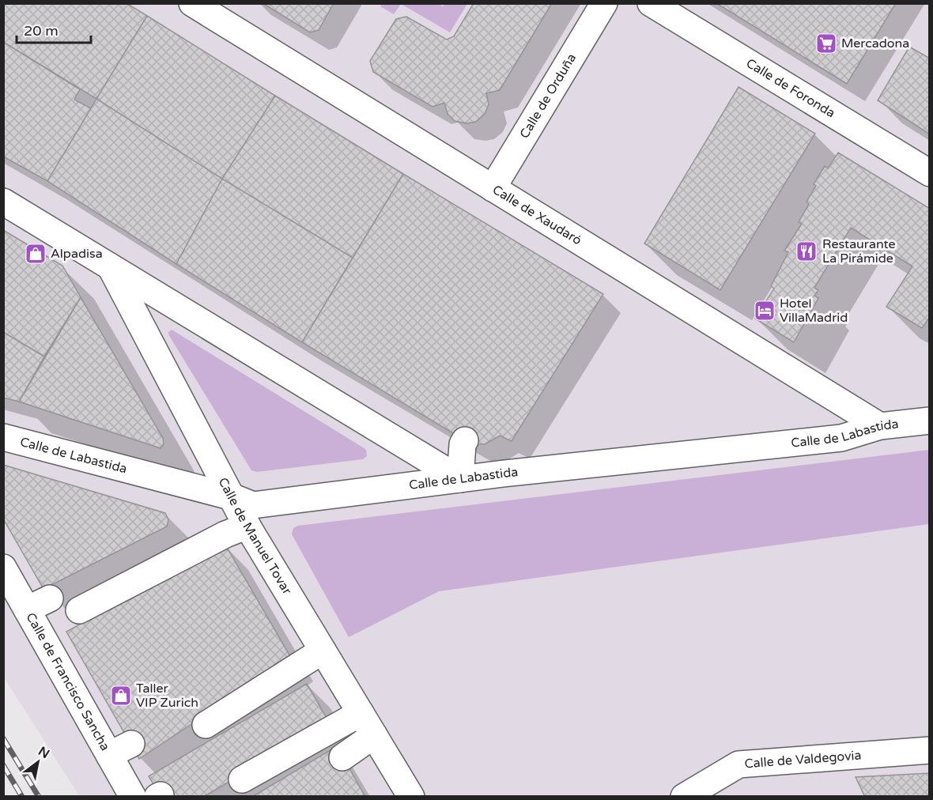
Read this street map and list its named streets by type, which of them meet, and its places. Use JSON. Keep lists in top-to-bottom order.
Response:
{
  "streets": {
    "street": [
      "Calle de Foronda",
      "Calle de Orduña",
      "Calle de Xaudaró",
      "Calle de Labastida",
      "Calle de Manuel Tovar",
      "Calle de Francisco Sancha",
      "Calle de Valdegovia"
    ]
  },
  "crossings": [
    ["Calle de Orduña", "Calle de Xaudaró"],
    ["Calle de Xaudaró", "Calle de Labastida"],
    ["Calle de Labastida", "Calle de Manuel Tovar"]
  ],
  "places": {
    "supermarket": ["Mercadona"],
    "restaurant": ["Restaurante La Pirámide"],
    "shop": ["Alpadisa", "Taller VIP Zurich"],
    "hotel": ["Hotel VillaMadrid"]
  },
  "scale_bar": "20 m",
  "north": "top right"
}
